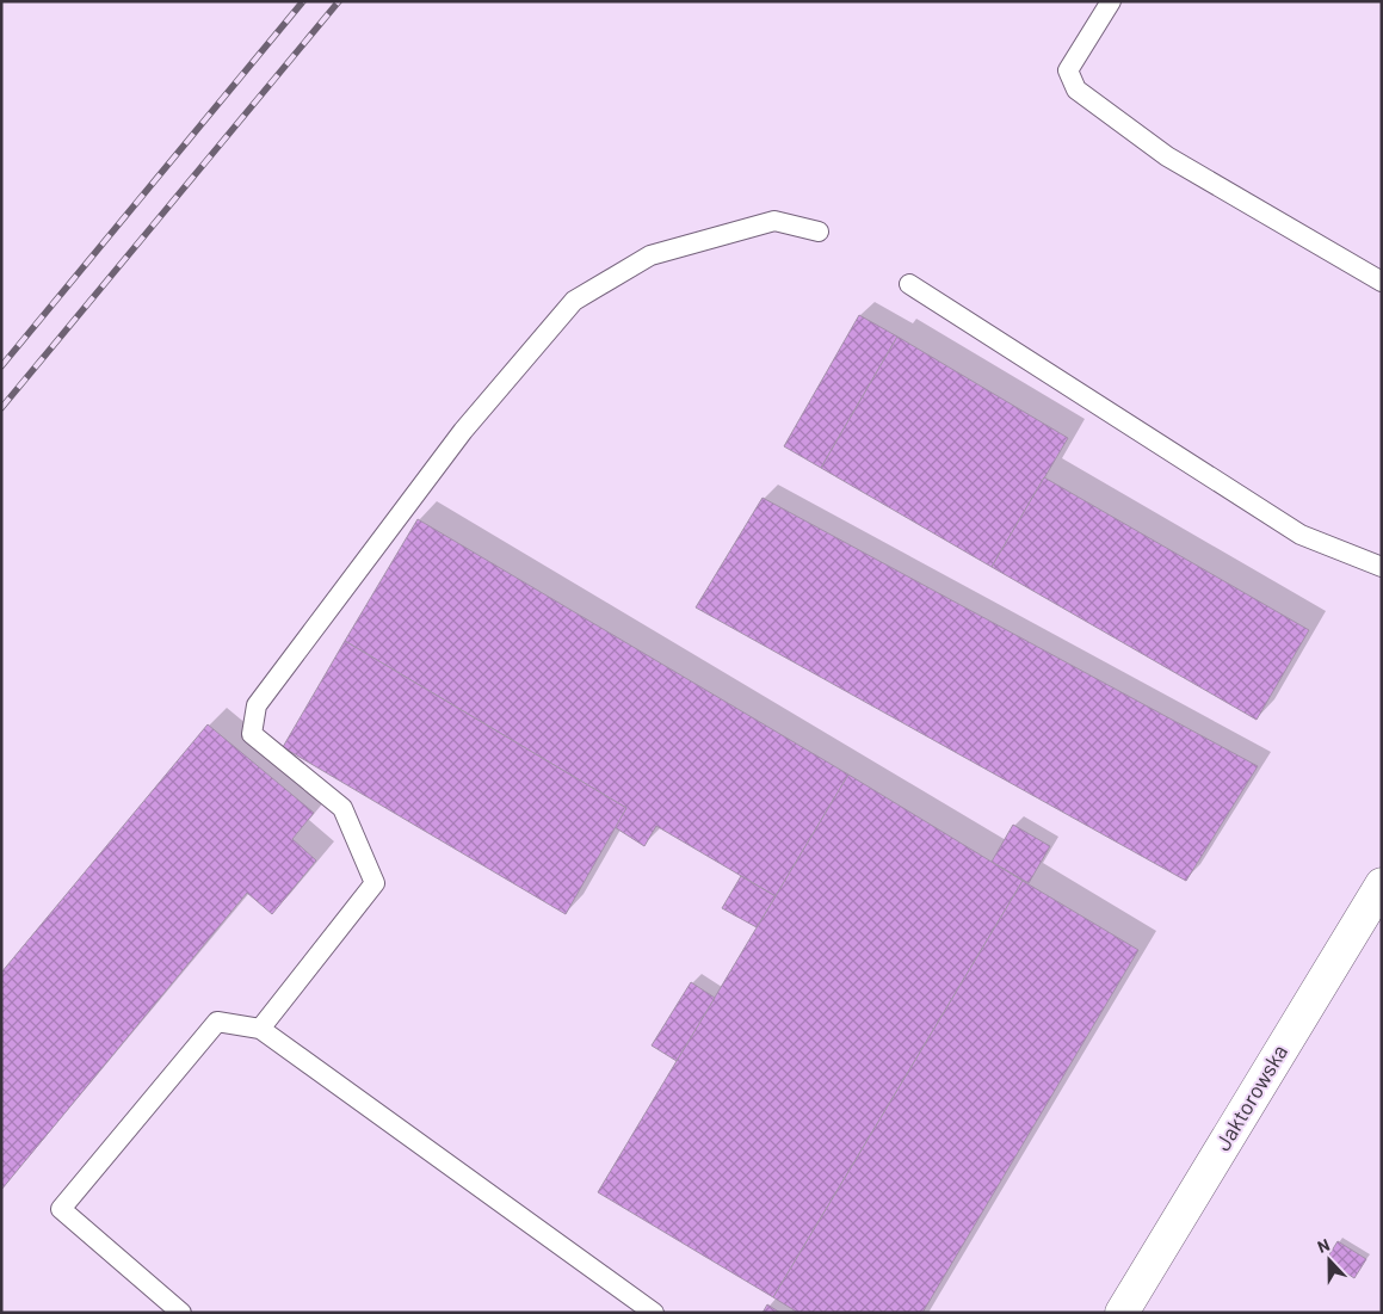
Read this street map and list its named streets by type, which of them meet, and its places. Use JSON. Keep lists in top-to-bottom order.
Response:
{
  "streets": {
    "main road": ["Jaktorowska"]
  },
  "north": "top"
}
